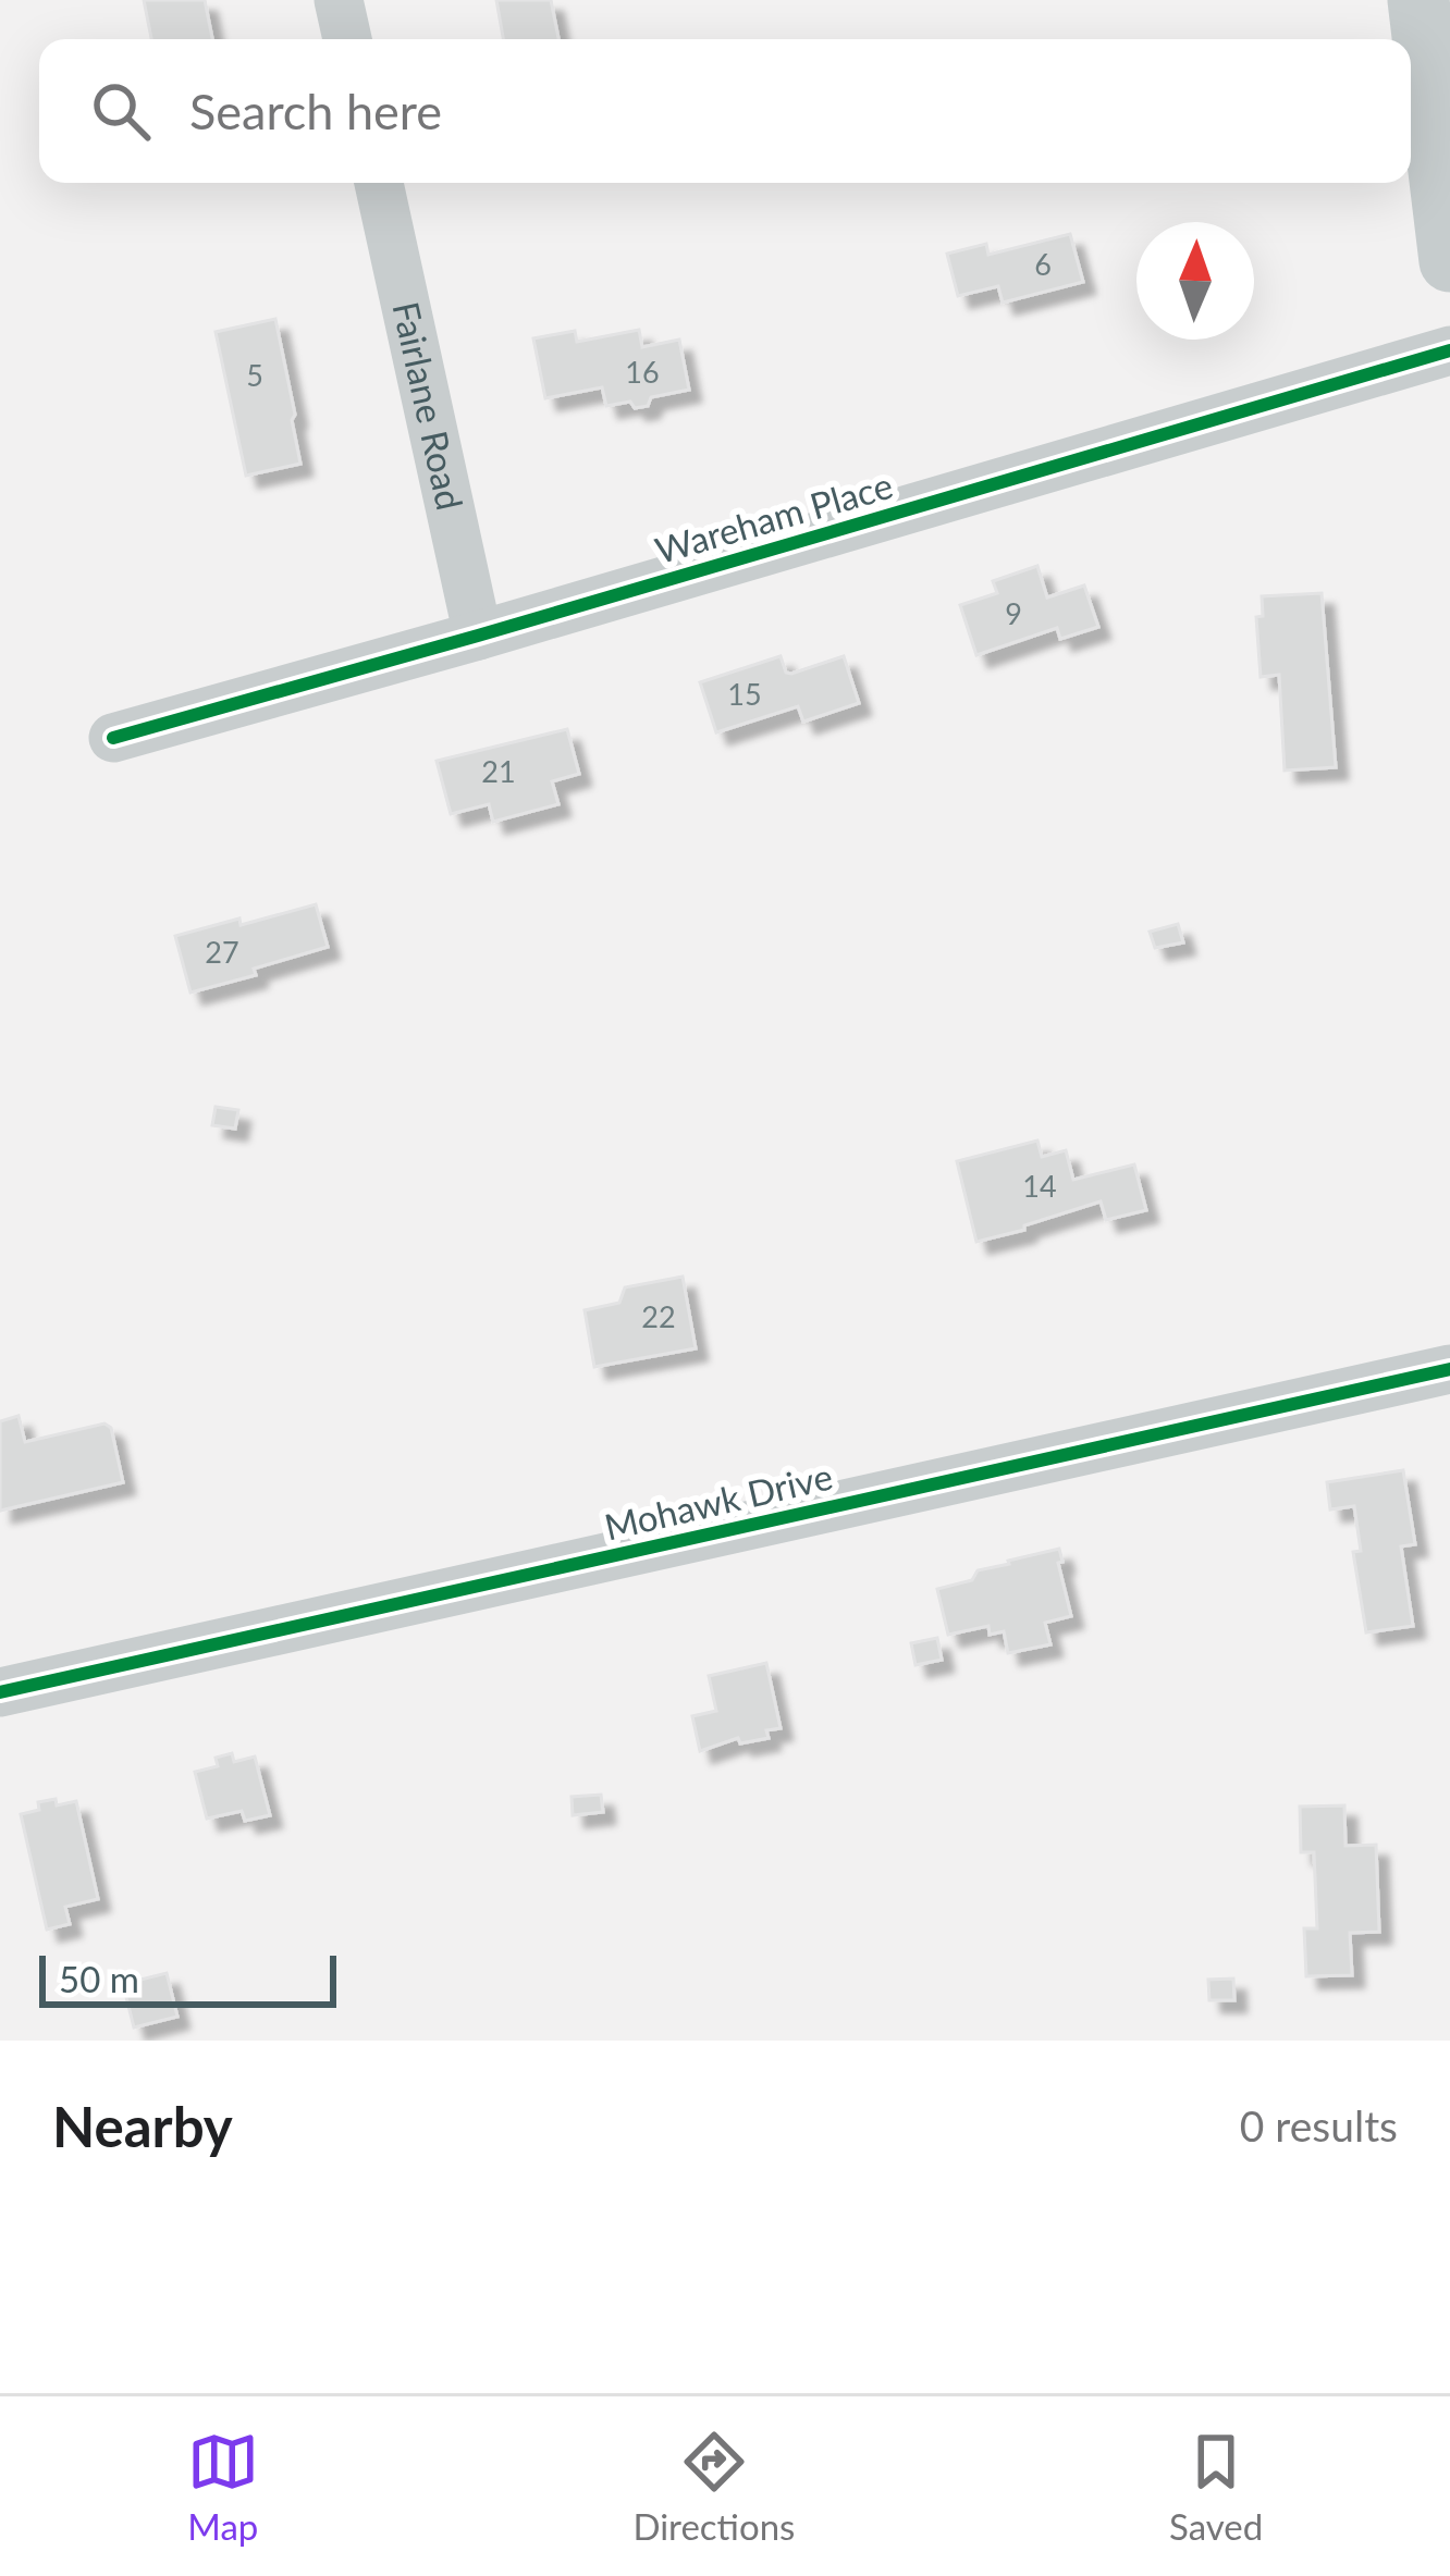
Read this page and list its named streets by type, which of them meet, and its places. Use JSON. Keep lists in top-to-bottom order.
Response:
{
  "streets": {
    "street": ["Fairlane Road", "Wareham Place", "Mohawk Drive"]
  },
  "crossings": [
    ["Fairlane Road", "Wareham Place"]
  ],
  "house_numbers": [
    "6",
    "16",
    "5",
    "9",
    "15",
    "21",
    "27",
    "14",
    "22"
  ],
  "scale_bar": "50 m",
  "north": "top",
  "page": {
    "search": "Search here",
    "scale": "50 m",
    "heading": ["Nearby", "0 results"],
    "nav": ["Map", "Directions", "Saved"]
  }
}
